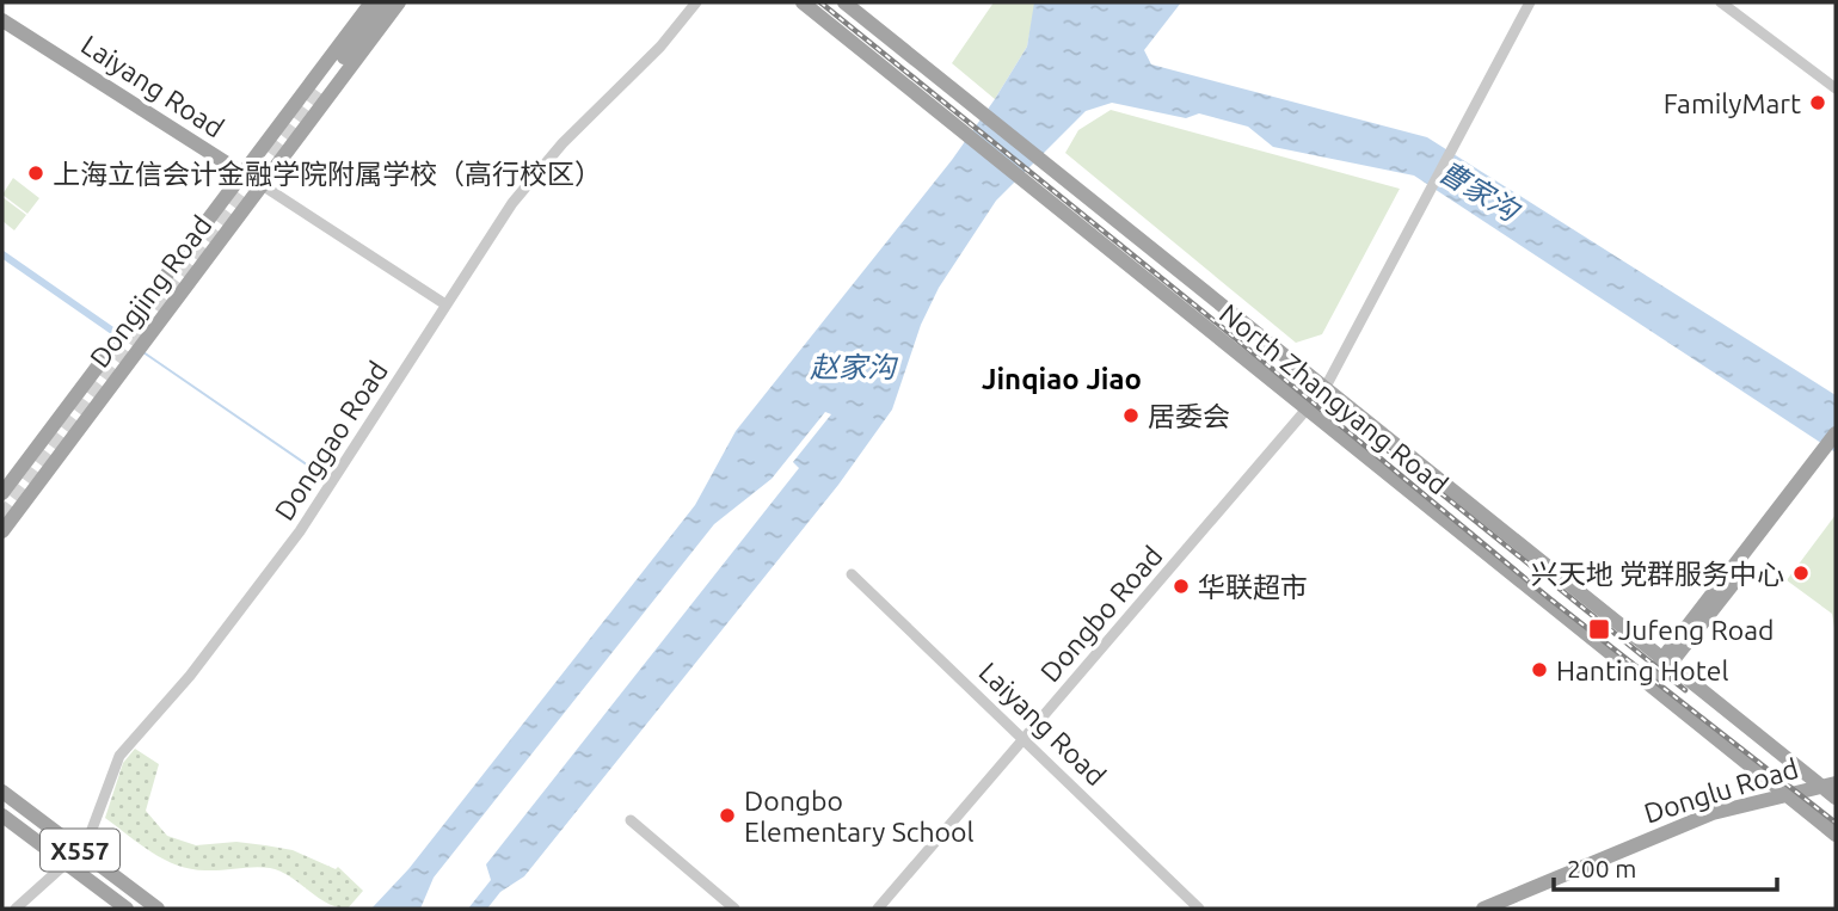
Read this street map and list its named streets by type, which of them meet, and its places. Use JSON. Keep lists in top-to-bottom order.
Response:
{
  "streets": {
    "main road": [
      "Laiyang Road",
      "Dongjing Road",
      "North Zhangyang Road",
      "Donglu Road",
      "X557"
    ],
    "street": ["Donggao Road", "Dongbo Road"]
  },
  "crossings": [
    ["Laiyang Road", "Dongjing Road"],
    ["Laiyang Road", "Donggao Road"],
    ["Laiyang Road", "Dongbo Road"],
    ["North Zhangyang Road", "Dongbo Road"],
    ["North Zhangyang Road", "Donglu Road"]
  ],
  "districts": ["Jinqiao Jiao"],
  "water": ["曹家沟", "赵家沟"],
  "places": {
    "other": [
      "FamilyMart",
      "上海立信会计金融学院附属学校（高行校区）",
      "居委会",
      "兴天地 党群服务中心",
      "华联超市",
      "Hanting Hotel",
      "Dongbo Elementary School"
    ],
    "transit": ["Jufeng Road"]
  },
  "scale_bar": "200 m"
}
